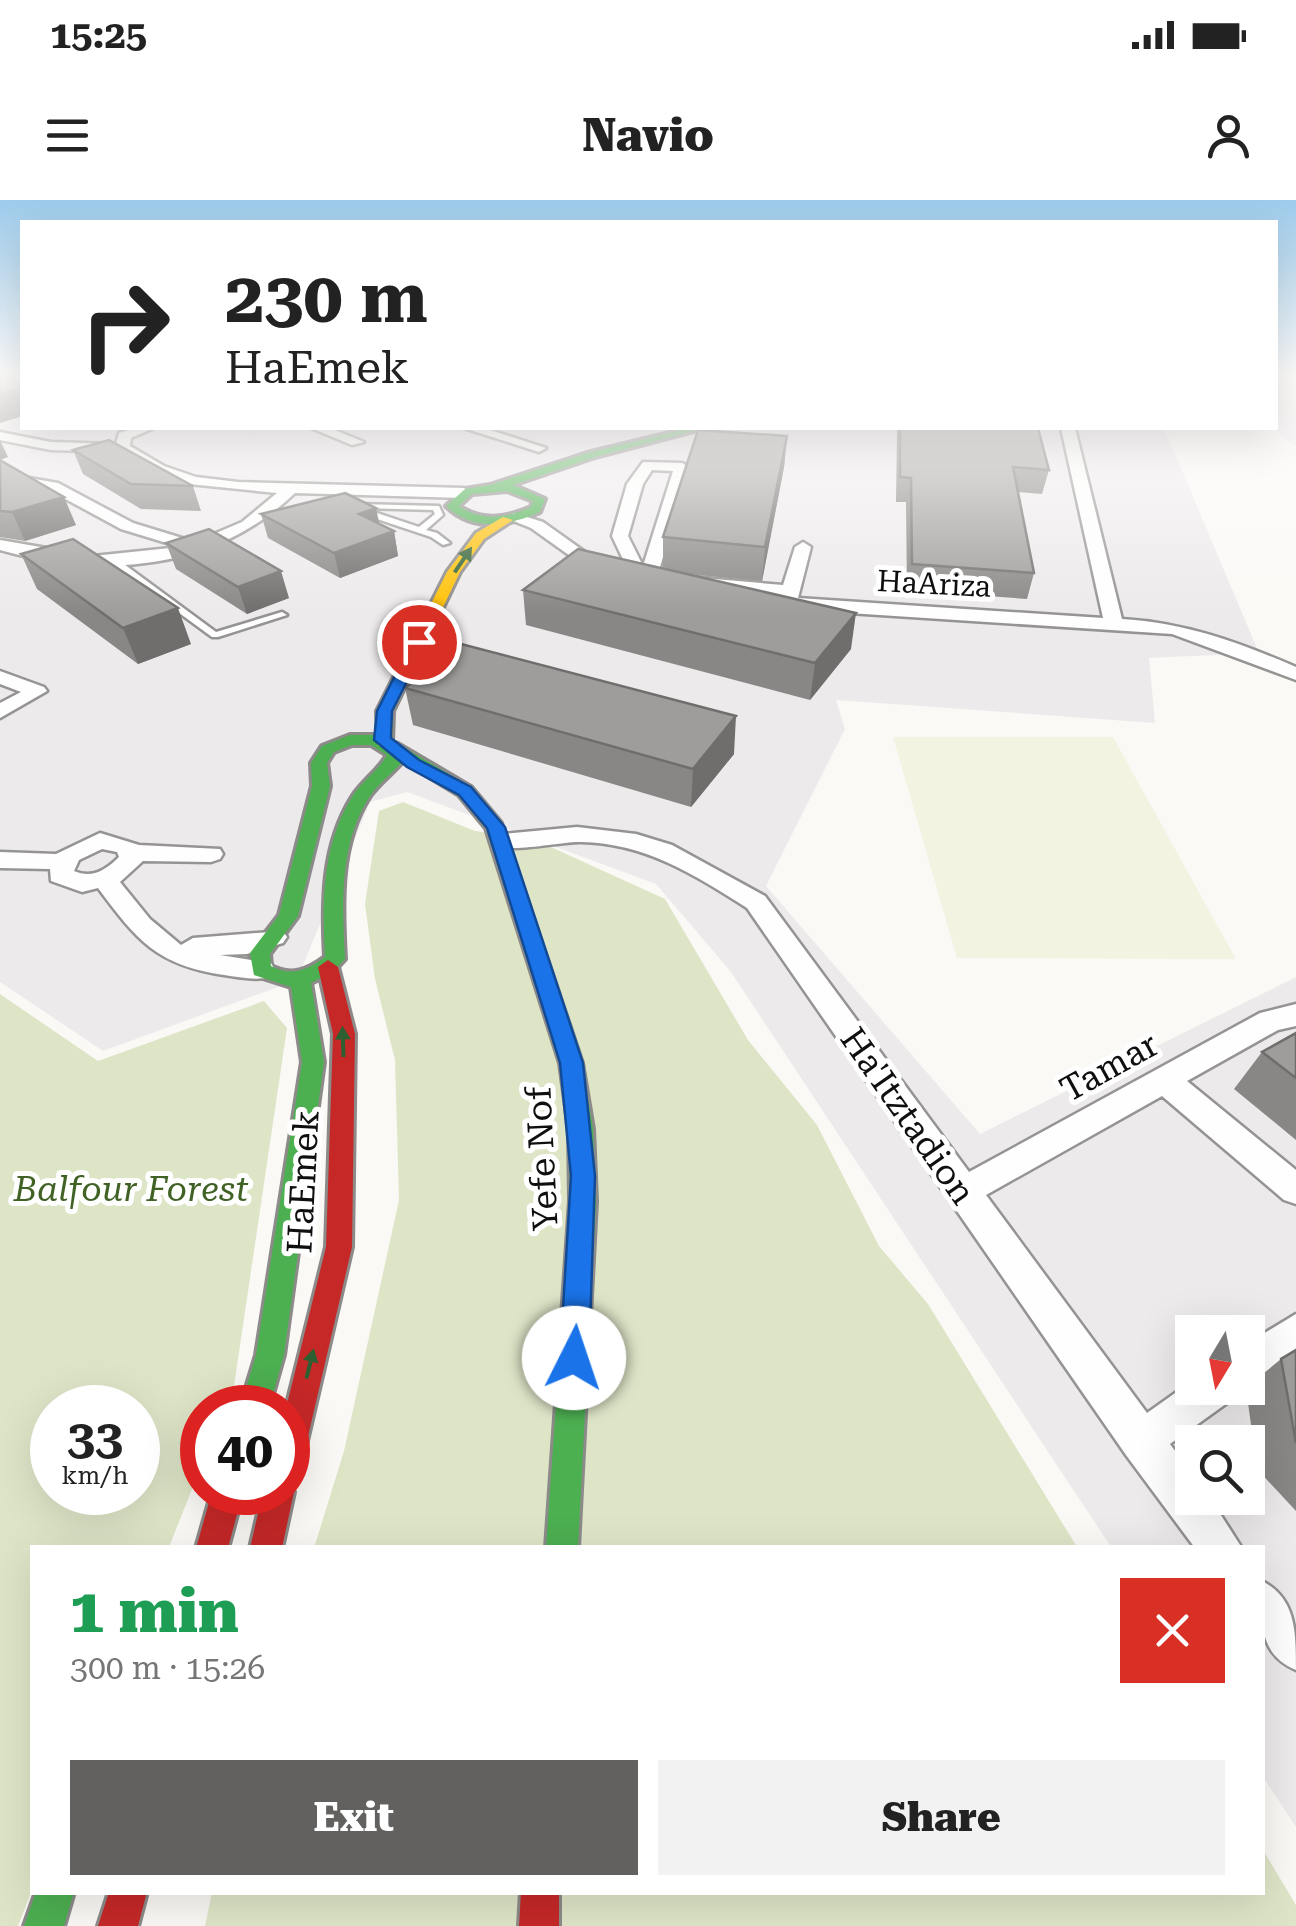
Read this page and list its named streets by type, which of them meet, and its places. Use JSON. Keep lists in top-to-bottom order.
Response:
{
  "streets": {
    "main road": ["Yefe Nof", "HaEmek"],
    "street": ["HaAriza", "Tamar", "Ha'Itztadion"]
  },
  "crossings": [
    ["HaAriza", "HaEmek"],
    ["Tamar", "Ha'Itztadion"],
    ["Ha'Itztadion", "Yefe Nof"],
    ["Yefe Nof", "HaEmek"]
  ],
  "parks": ["Balfour Forest"],
  "north": "bottom",
  "page": {
    "status": "15:25",
    "header": "Navio",
    "turn": ["230 m", "HaEmek"],
    "speed": "33 km/h",
    "limit": "40",
    "heading": ["1 min", "300 m · 15:26"],
    "buttons": ["Exit", "Share"]
  }
}
